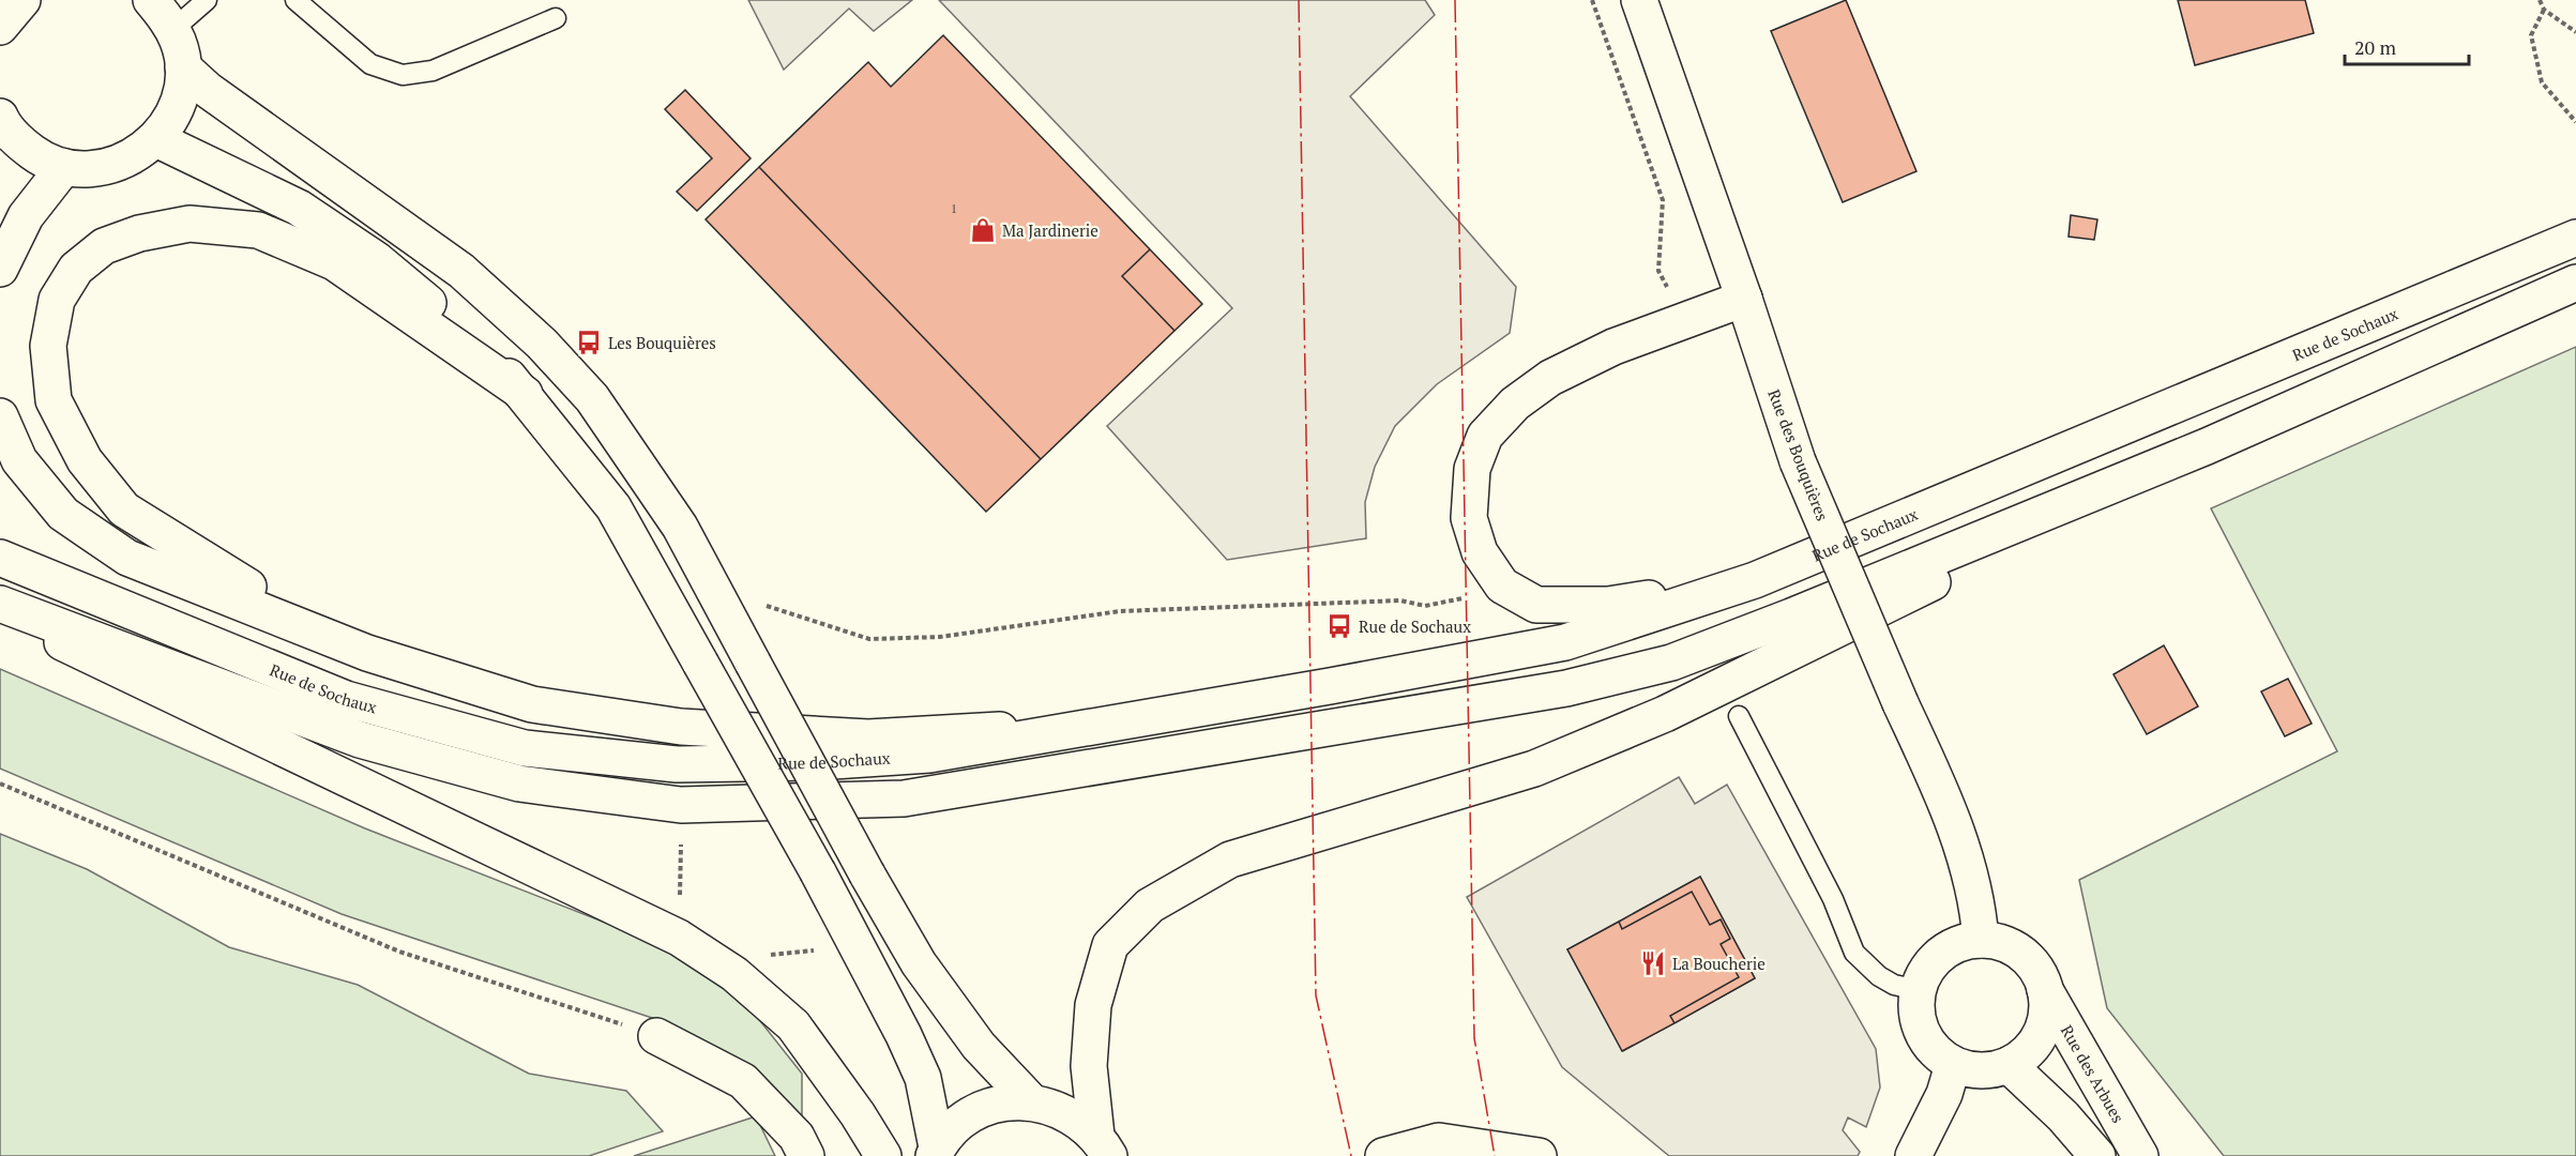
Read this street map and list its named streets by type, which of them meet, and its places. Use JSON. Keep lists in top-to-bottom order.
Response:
{
  "streets": {
    "main road": ["Rue de Sochaux", "Rue des Bouquières", "Rue des Arbues"]
  },
  "crossings": [
    ["Rue des Bouquières", "Rue des Arbues"]
  ],
  "places": {
    "shop": ["Ma Jardinerie"],
    "bus stop": ["Les Bouquières", "Rue de Sochaux"],
    "restaurant": ["La Boucherie"]
  },
  "house_numbers": ["1"],
  "scale_bar": "20 m"
}
